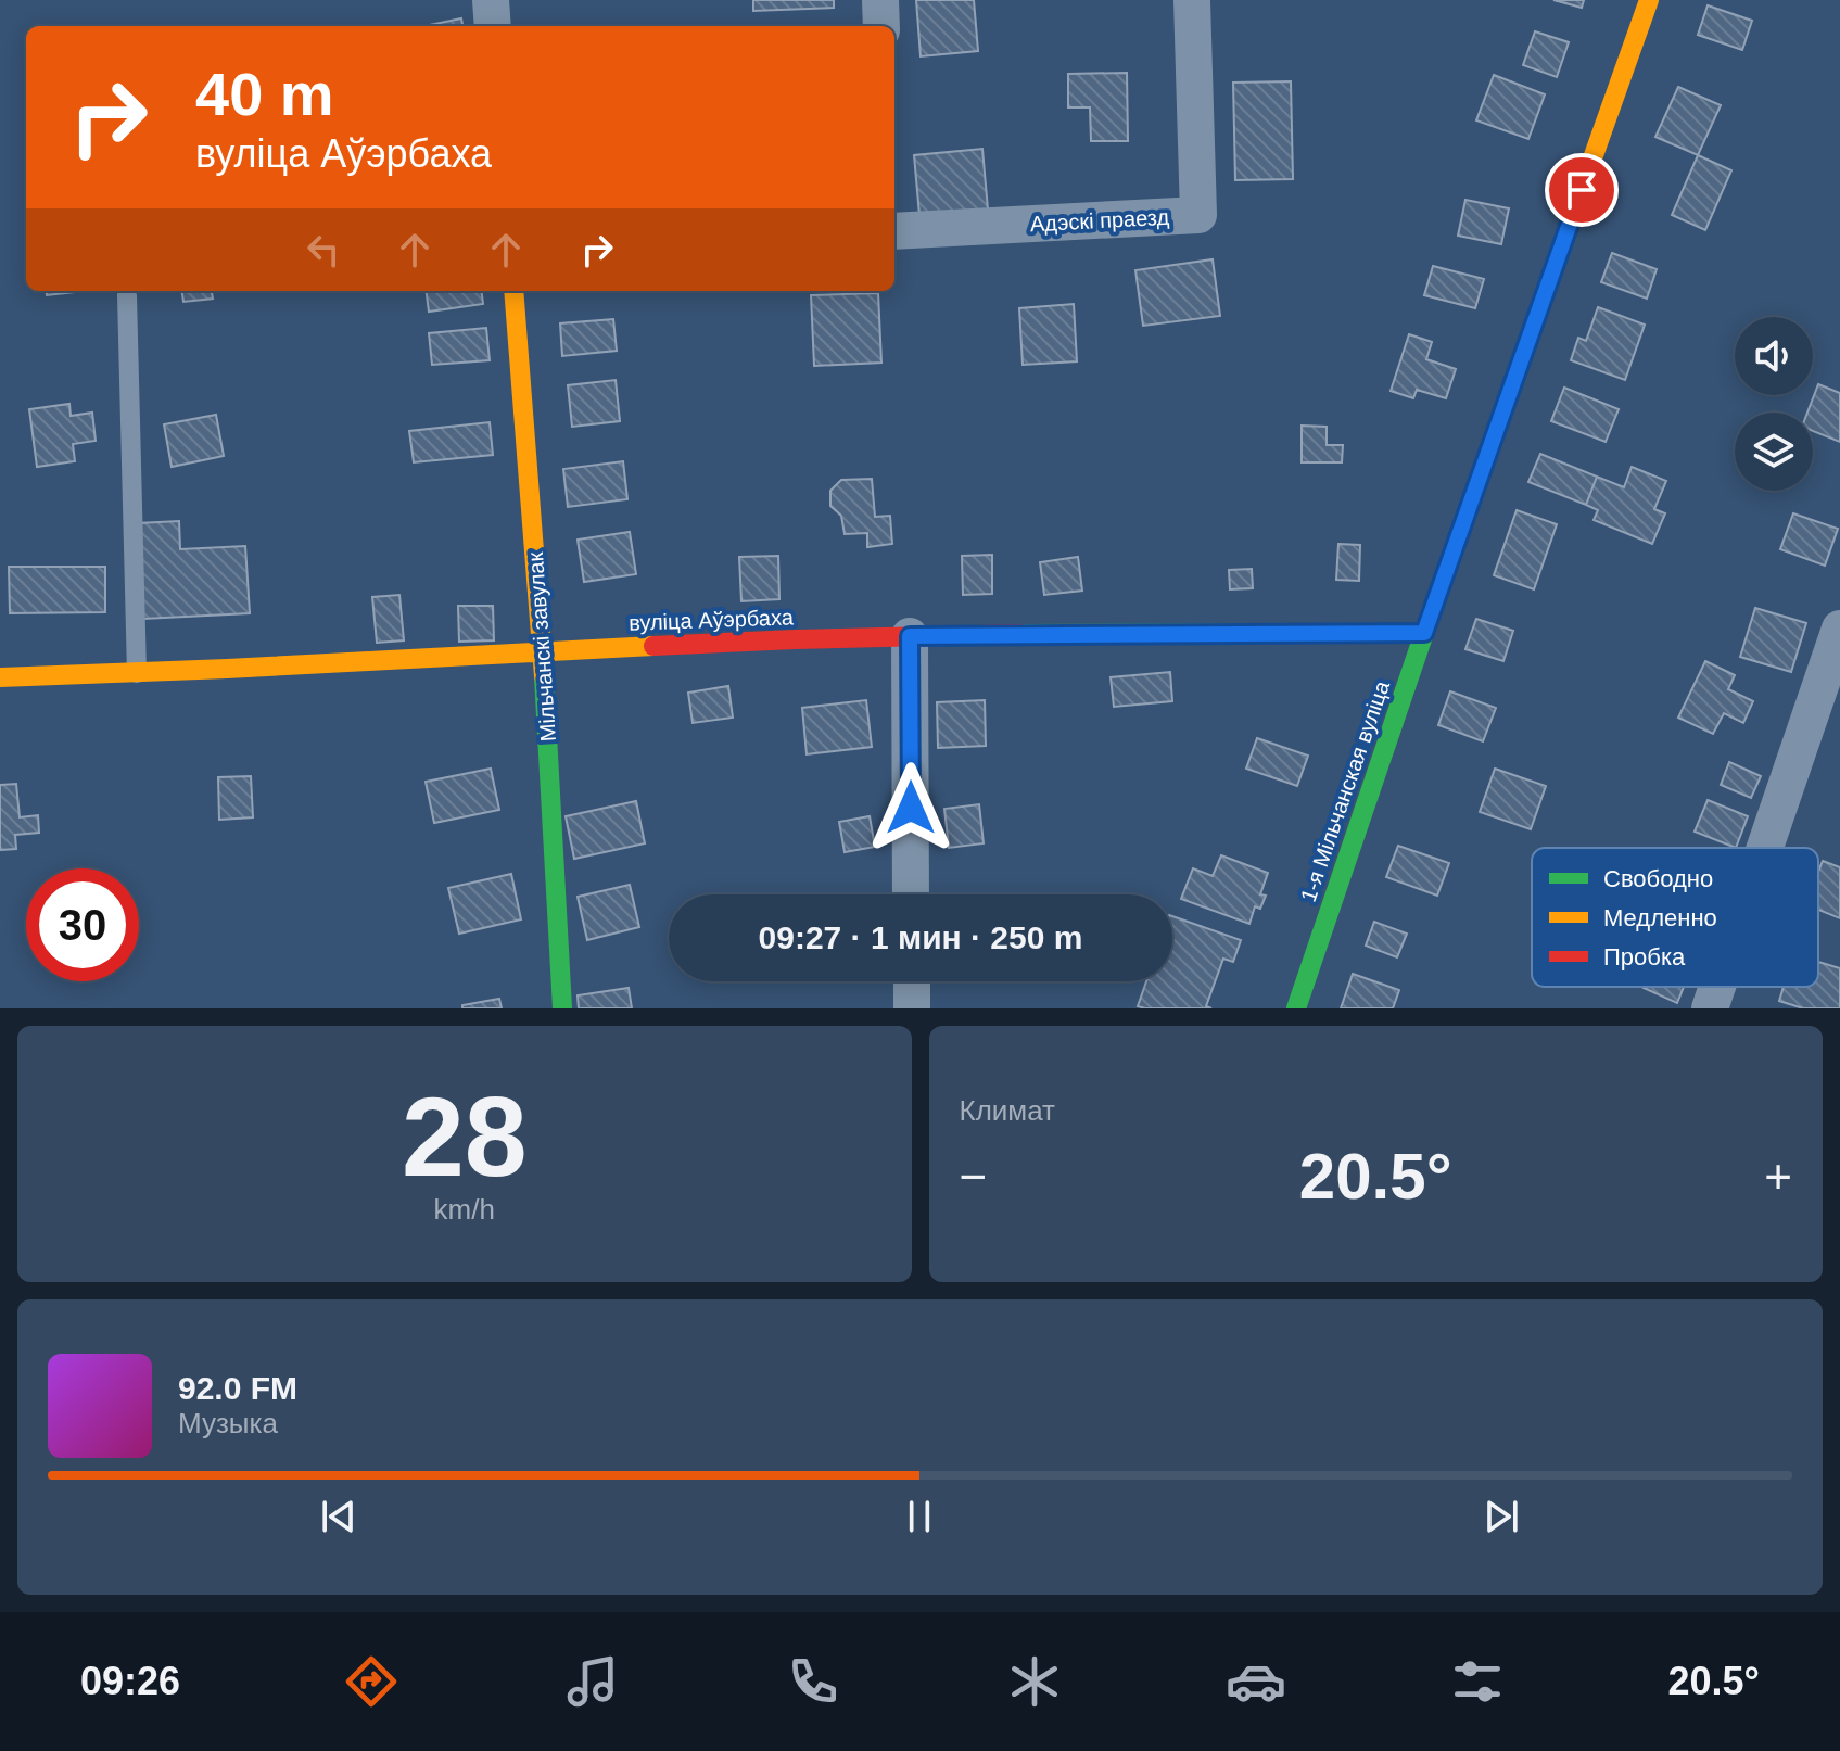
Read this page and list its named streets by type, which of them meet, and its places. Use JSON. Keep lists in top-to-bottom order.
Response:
{
  "streets": {
    "street": [
      "Адэскі праезд",
      "вуліца Аўэрбаха",
      "Мільчанскі завулак",
      "1-я Мільчанская вуліца"
    ]
  },
  "crossings": [
    ["вуліца Аўэрбаха", "Мільчанскі завулак"],
    ["вуліца Аўэрбаха", "1-я Мільчанская вуліца"]
  ],
  "legend": ["Свободно", "Медленно", "Пробка"],
  "page": {
    "turn": ["40 m", "вуліца Аўэрбаха"],
    "limit": "30",
    "trip": "09:27 · 1 мин · 250 m",
    "tile": [
      ["28", "km/h"],
      "Климат"
    ],
    "heat": ["−", "20.5°", "+"],
    "song": ["92.0 FM", "Музыка"],
    "tabs": ["09:26", "20.5°"]
  }
}
